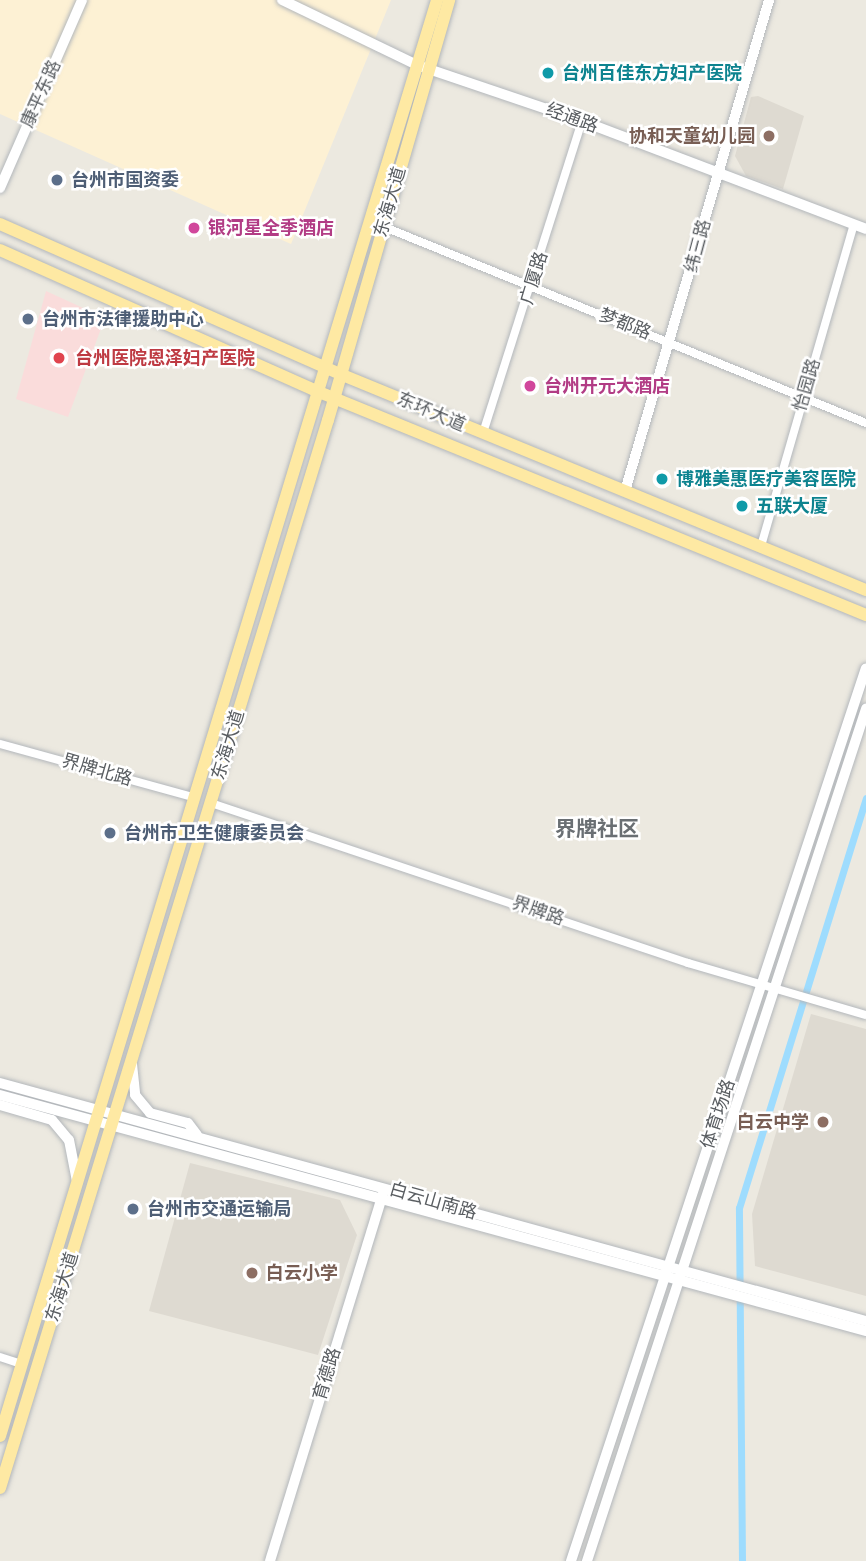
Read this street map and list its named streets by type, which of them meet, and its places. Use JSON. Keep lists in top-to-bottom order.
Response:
{
  "streets": {
    "main road": [
      "康平东路",
      "经通路",
      "东海大道",
      "纬三路",
      "东环大道",
      "体育场路",
      "白云山南路",
      "育德路"
    ],
    "street": [
      "广厦路",
      "梦都路",
      "怡园路",
      "界牌北路",
      "界牌路"
    ]
  },
  "crossings": [
    ["经通路", "东海大道"],
    ["经通路", "纬三路"],
    ["经通路", "广厦路"],
    ["经通路", "怡园路"],
    ["东海大道", "梦都路"],
    ["东海大道", "东环大道"],
    ["东海大道", "界牌北路"],
    ["东海大道", "界牌路"],
    ["东海大道", "白云山南路"],
    ["纬三路", "梦都路"],
    ["纬三路", "东环大道"],
    ["广厦路", "梦都路"],
    ["广厦路", "东环大道"],
    ["梦都路", "怡园路"],
    ["怡园路", "东环大道"],
    ["界牌路", "体育场路"],
    ["体育场路", "白云山南路"],
    ["白云山南路", "育德路"]
  ],
  "districts": ["界牌社区"],
  "places": [
    "台州百佳东方妇产医院",
    "协和天童幼儿园",
    "台州市国资委",
    "银河星全季酒店",
    "台州市法律援助中心",
    "台州医院恩泽妇产医院",
    "台州开元大酒店",
    "博雅美惠医疗美容医院",
    "五联大厦",
    "台州市卫生健康委员会",
    "白云中学",
    "台州市交通运输局",
    "白云小学"
  ]
}
